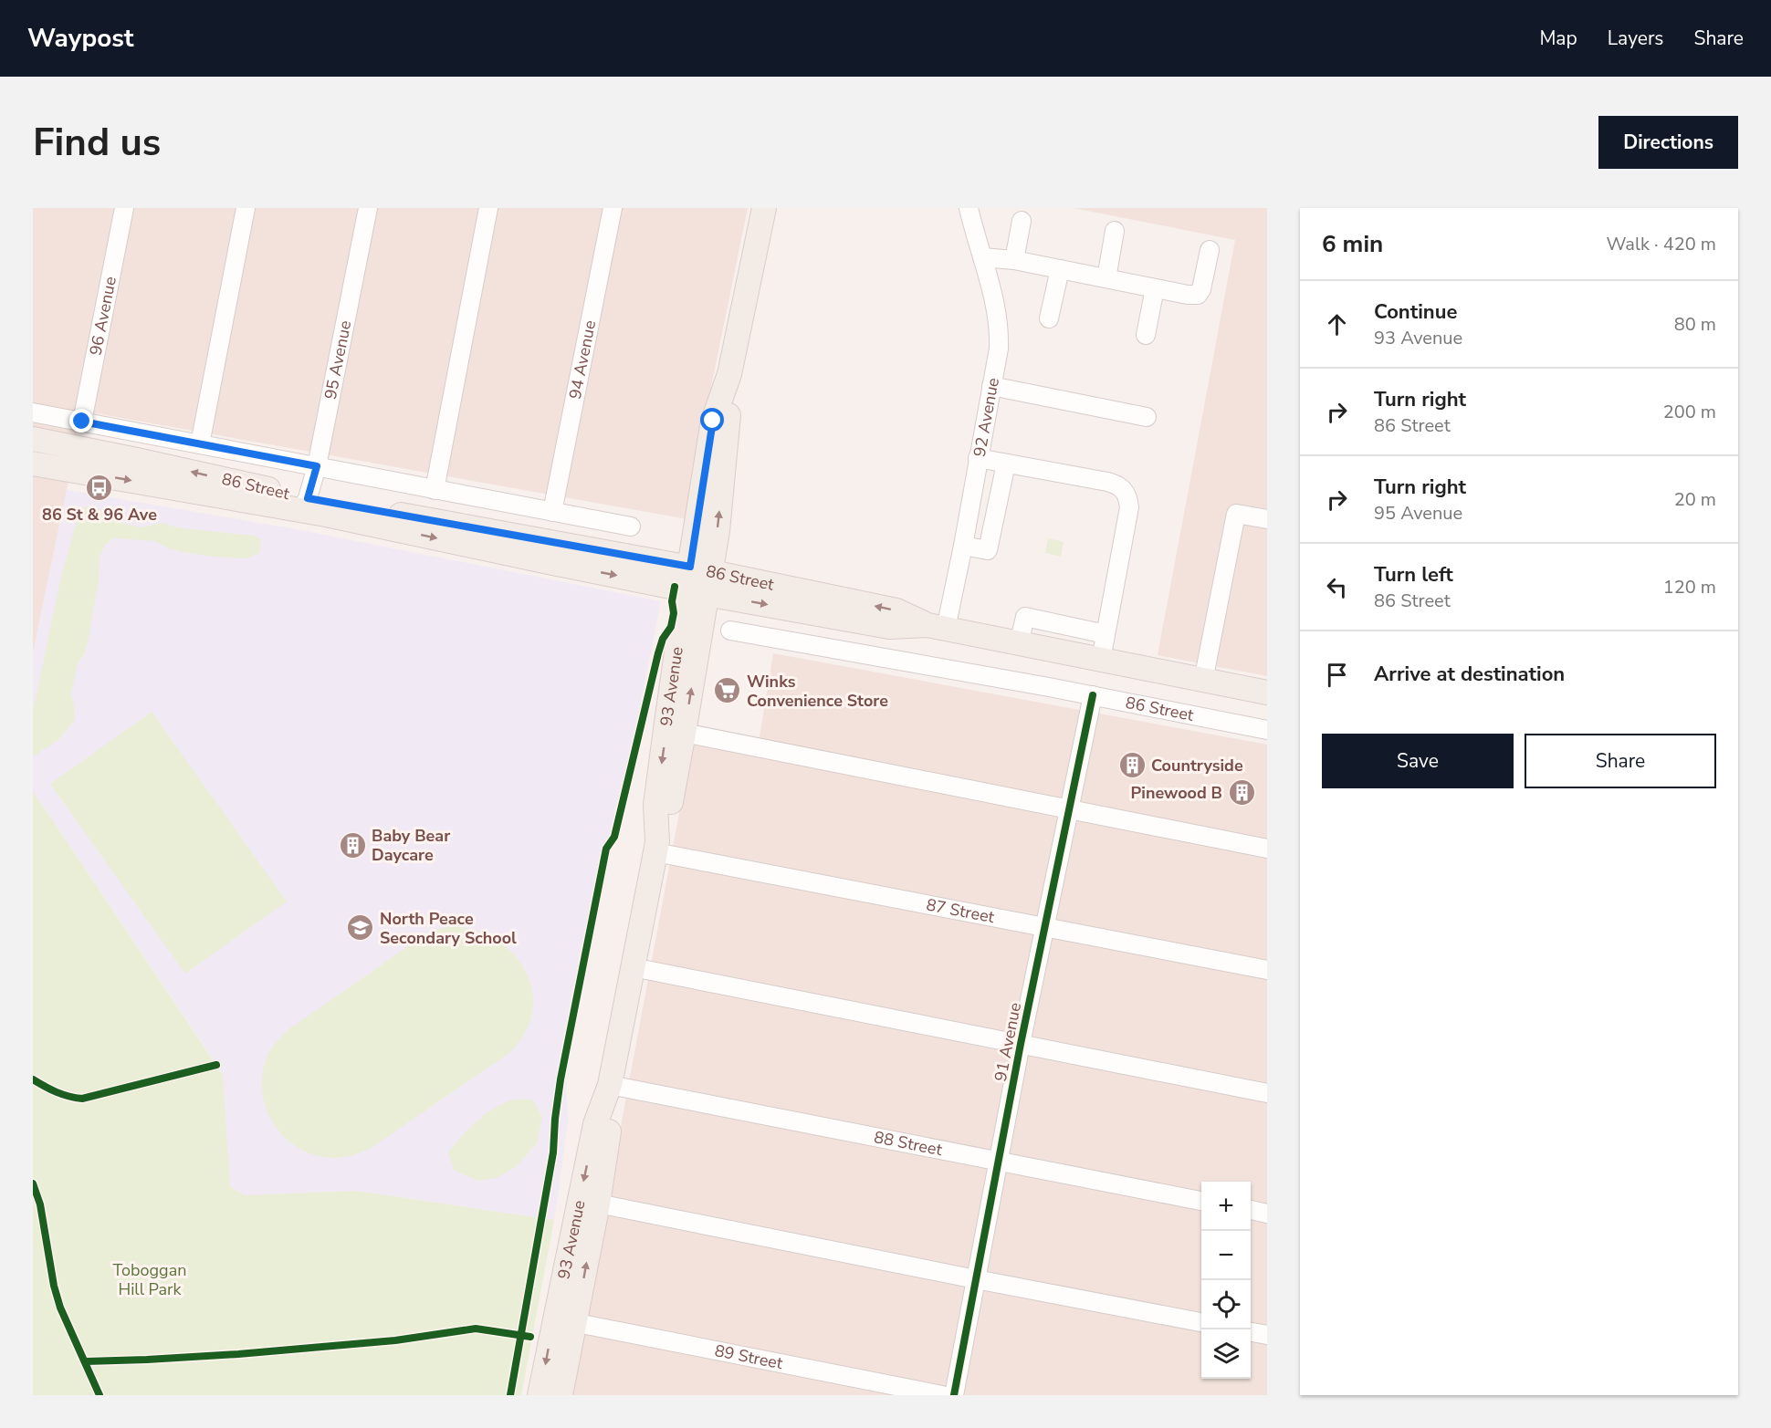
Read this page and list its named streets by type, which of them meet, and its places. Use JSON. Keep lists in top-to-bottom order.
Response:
{
  "streets": {
    "main road": ["86 Street", "93 Avenue"],
    "street": [
      "96 Avenue",
      "95 Avenue",
      "94 Avenue",
      "92 Avenue",
      "87 Street",
      "91 Avenue",
      "88 Street",
      "89 Street"
    ]
  },
  "crossings": [
    ["96 Avenue", "86 Street"],
    ["95 Avenue", "86 Street"],
    ["94 Avenue", "86 Street"],
    ["92 Avenue", "86 Street"],
    ["86 Street", "93 Avenue"],
    ["86 Street", "91 Avenue"],
    ["93 Avenue", "87 Street"],
    ["93 Avenue", "88 Street"],
    ["93 Avenue", "89 Street"],
    ["87 Street", "91 Avenue"],
    ["91 Avenue", "88 Street"]
  ],
  "parks": ["Toboggan Hill Park"],
  "places": {
    "bus stop": ["86 St & 96 Ave"],
    "supermarket": ["Winks Convenience Store"],
    "building": ["Countryside", "Pinewood B", "Baby Bear Daycare"],
    "school or university": ["North Peace Secondary School"]
  },
  "page": {
    "header": "Waypost",
    "nav": ["Map", "Layers", "Share"],
    "buttons": [
      "Directions",
      ["Save", "Share"]
    ],
    "title": "Find us",
    "heading": ["6 min", "Walk · 420 m"],
    "list": [
      ["Continue", "93 Avenue", "80 m"],
      ["Turn right", "86 Street", "200 m"],
      ["Turn right", "95 Avenue", "20 m"],
      ["Turn left", "86 Street", "120 m"],
      "Arrive at destination"
    ],
    "map_buttons": ["+", "−"]
  }
}
